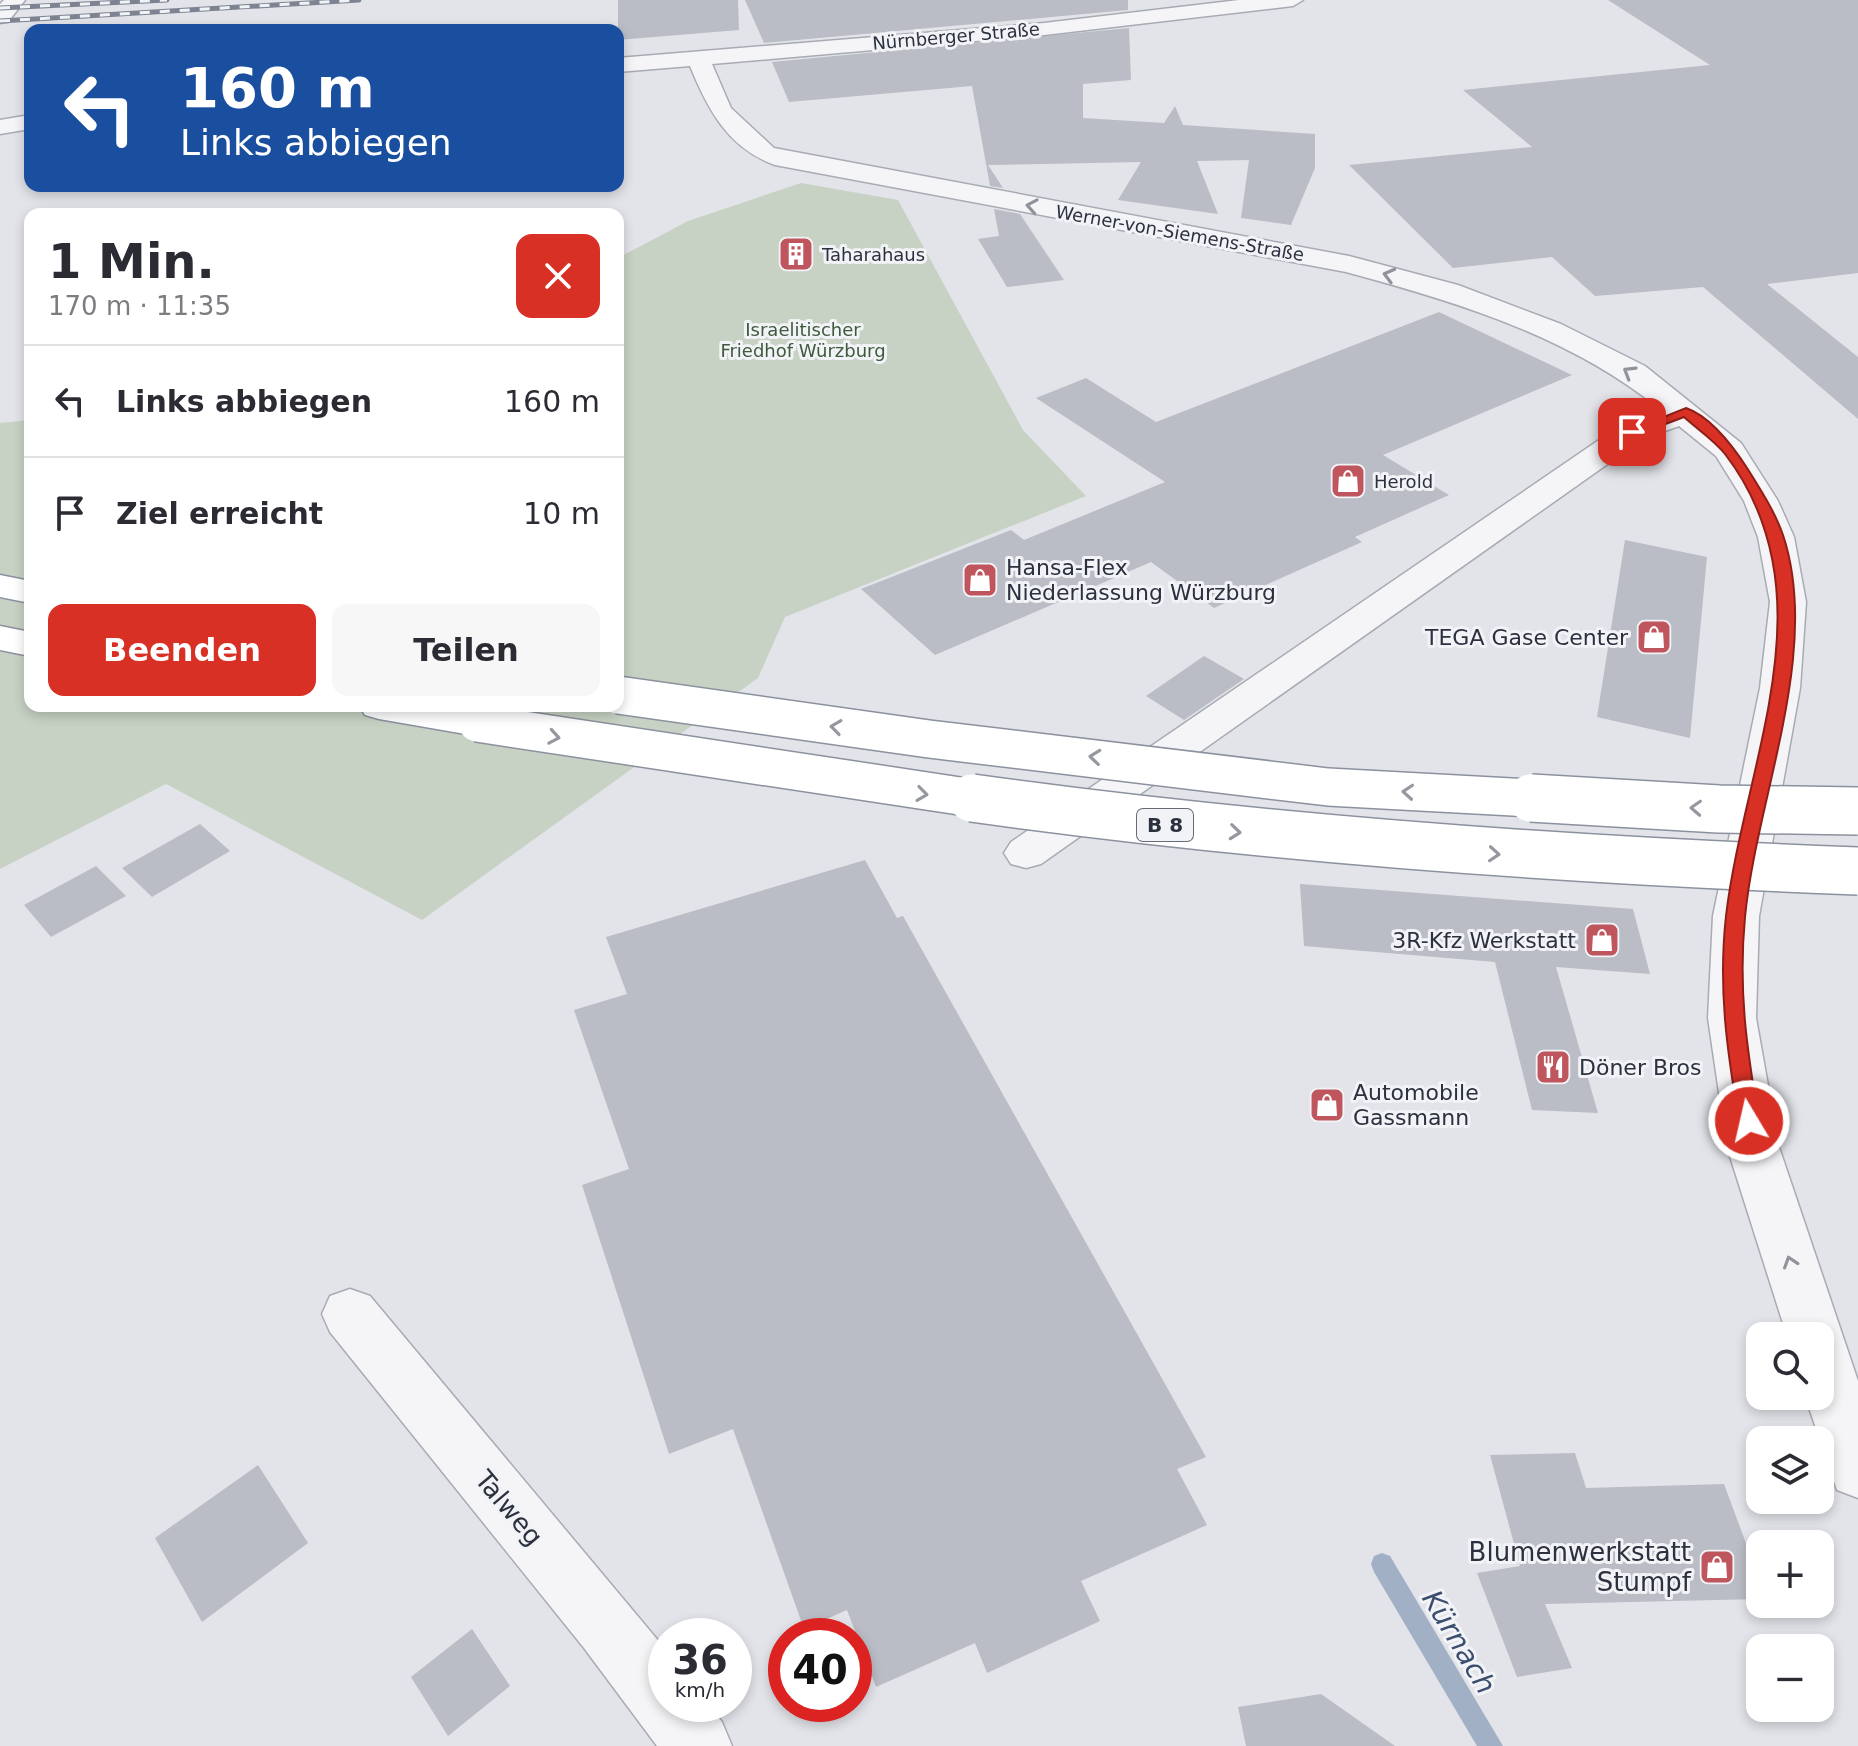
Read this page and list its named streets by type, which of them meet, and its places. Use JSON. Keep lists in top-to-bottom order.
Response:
{
  "streets": {
    "highway": ["B 8"],
    "street": ["Nürnberger Straße", "Werner-von-Siemens-Straße", "Talweg"]
  },
  "crossings": [
    ["Nürnberger Straße", "Werner-von-Siemens-Straße"]
  ],
  "one_way": ["Werner-von-Siemens-Straße"],
  "water": ["Kürnach"],
  "parks": ["Israelitischer Friedhof Würzburg"],
  "places": {
    "building": ["Taharahaus"],
    "shop": [
      "Herold",
      "Hansa-Flex Niederlassung Würzburg",
      "TEGA Gase Center",
      "3R-Kfz Werkstatt",
      "Automobile Gassmann",
      "Blumenwerkstatt Stumpf"
    ],
    "restaurant": ["Döner Bros"]
  },
  "page": {
    "turn": ["160 m", "Links abbiegen"],
    "heading": ["1 Min.", "170 m · 11:35"],
    "list": [
      {
        "name": "Links abbiegen",
        "value": "160 m"
      },
      {
        "name": "Ziel erreicht",
        "value": "10 m"
      }
    ],
    "buttons": ["Beenden", "Teilen"],
    "map_buttons": ["+", "−"],
    "speed": "36 km/h",
    "limit": "40"
  }
}
